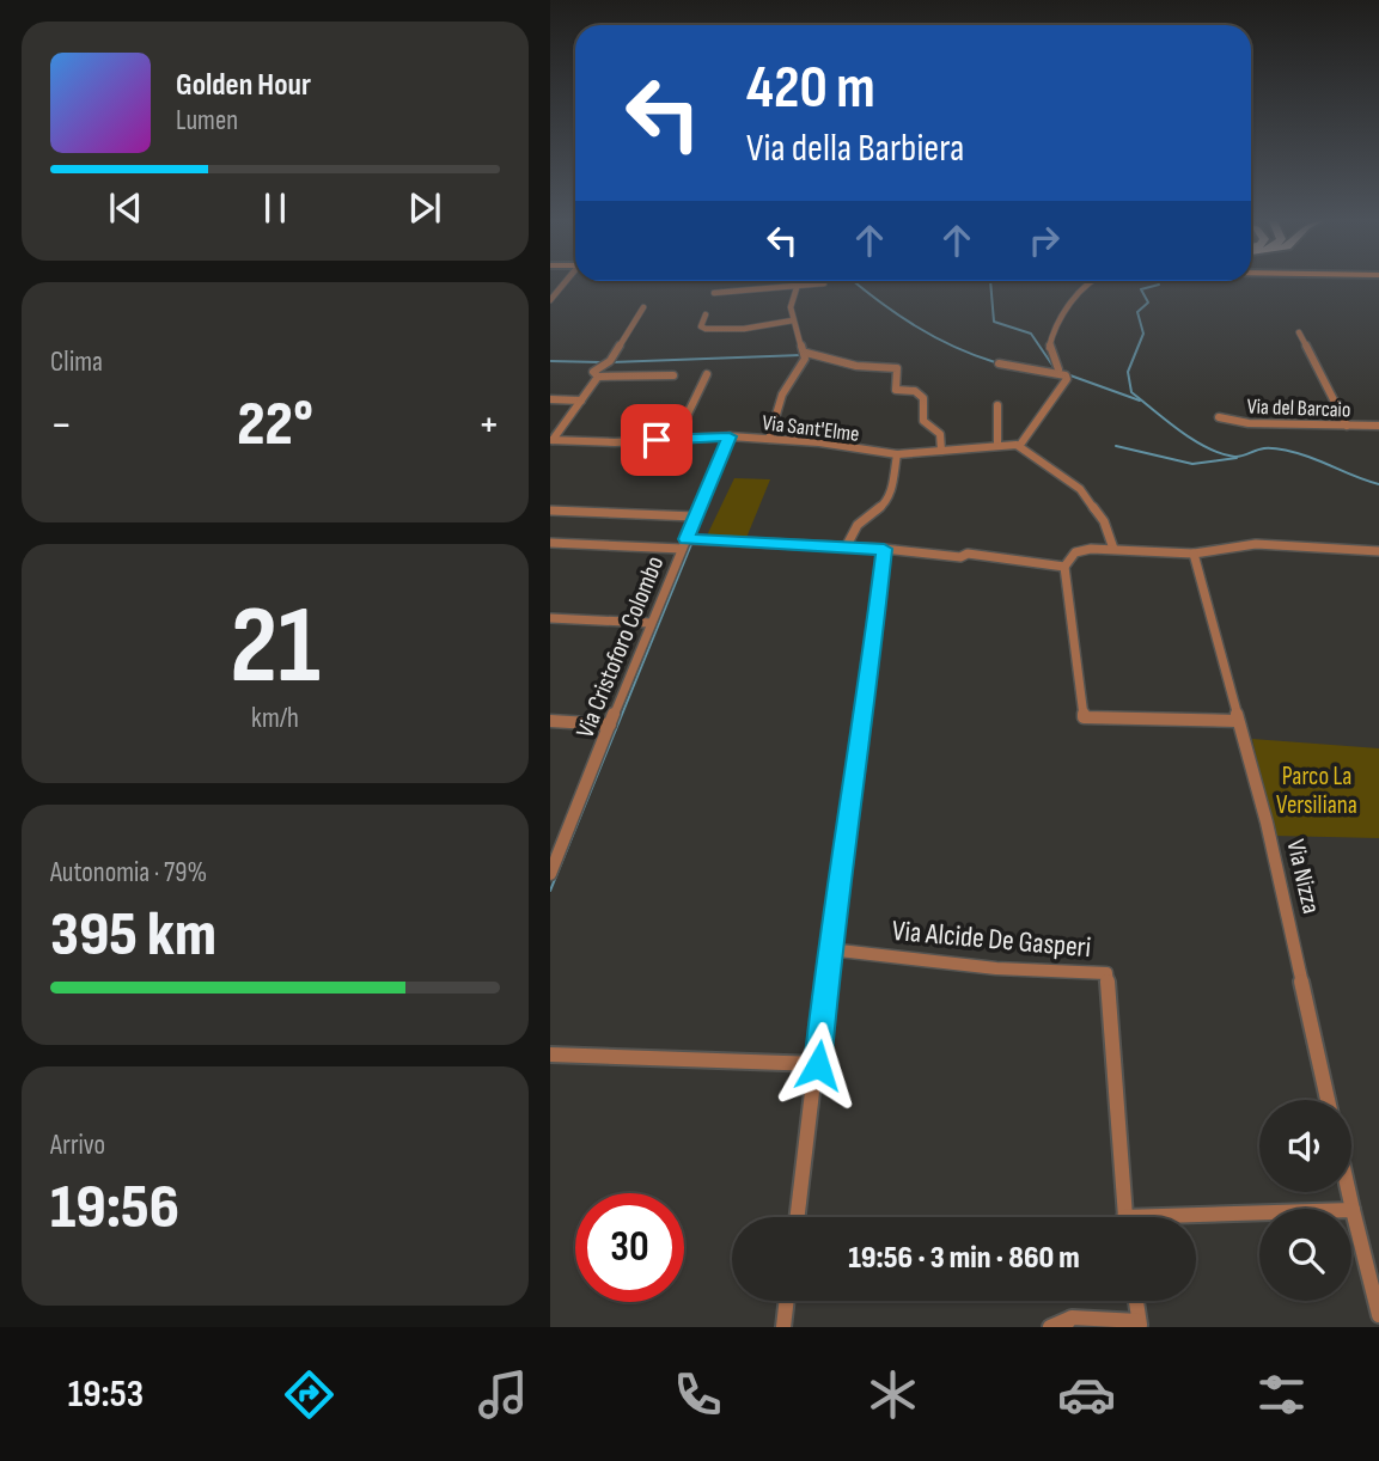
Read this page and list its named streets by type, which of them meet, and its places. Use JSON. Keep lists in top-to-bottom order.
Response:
{
  "streets": {
    "street": [
      "Via del Barcaio",
      "Via Sant'Elme",
      "Via Cristoforo Colombo",
      "Via Nizza",
      "Via Alcide De Gasperi"
    ]
  },
  "crossings": [
    ["Via Sant'Elme", "Via Cristoforo Colombo"]
  ],
  "parks": ["Parco La Versiliana"],
  "page": {
    "turn": ["420 m", "Via della Barbiera"],
    "song": ["Golden Hour", "Lumen"],
    "tile": [
      "Clima",
      ["21", "km/h"],
      ["Autonomia · 79%", "395 km"],
      ["Arrivo", "19:56"]
    ],
    "heat": ["−", "22°", "+"],
    "limit": "30",
    "trip": "19:56 · 3 min · 860 m",
    "tabs": "19:53"
  }
}
